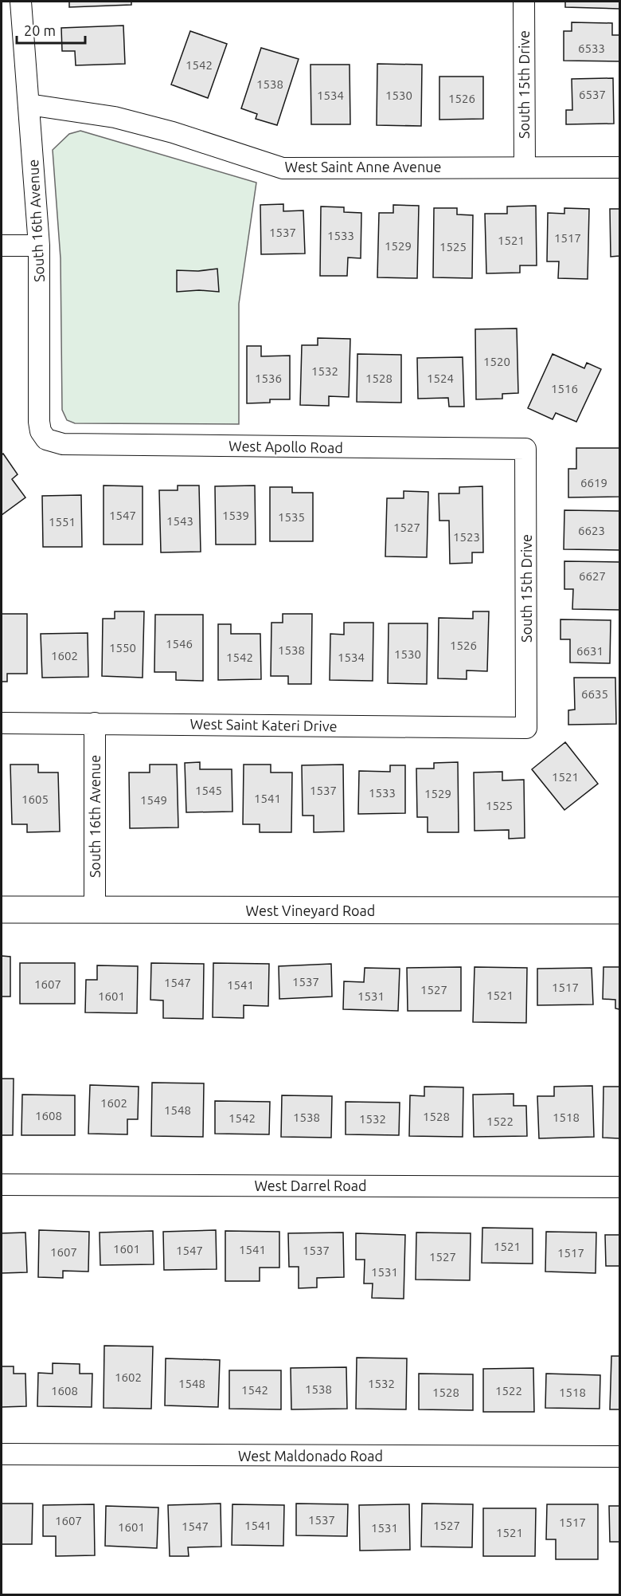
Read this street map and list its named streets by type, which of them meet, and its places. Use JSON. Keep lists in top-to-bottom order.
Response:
{
  "streets": {
    "street": [
      "South 15th Drive",
      "West Saint Anne Avenue",
      "South 16th Avenue",
      "West Apollo Road",
      "West Saint Kateri Drive",
      "West Vineyard Road",
      "West Darrel Road",
      "West Maldonado Road"
    ]
  },
  "crossings": [
    ["South 15th Drive", "West Saint Anne Avenue"],
    ["South 15th Drive", "West Apollo Road"],
    ["South 15th Drive", "West Saint Kateri Drive"],
    ["West Saint Anne Avenue", "South 16th Avenue"],
    ["South 16th Avenue", "West Apollo Road"],
    ["South 16th Avenue", "West Saint Kateri Drive"],
    ["South 16th Avenue", "West Vineyard Road"]
  ],
  "house_numbers": [
    "6533",
    "1542",
    "1538",
    "6537",
    "1534",
    "1530",
    "1526",
    "1537",
    "1533",
    "1517",
    "1521",
    "1529",
    "1525",
    "1520",
    "1532",
    "1536",
    "1528",
    "1524",
    "1516",
    "6619",
    "1547",
    "1539",
    "1535",
    "1543",
    "1551",
    "1527",
    "6623",
    "1523",
    "6627",
    "1546",
    "1526",
    "1550",
    "1538",
    "6631",
    "1530",
    "1602",
    "1542",
    "1534",
    "6635",
    "1521",
    "1545",
    "1537",
    "1533",
    "1529",
    "1541",
    "1605",
    "1549",
    "1525",
    "1537",
    "1547",
    "1607",
    "1541",
    "1517",
    "1527",
    "1521",
    "1601",
    "1531",
    "1602",
    "1548",
    "1608",
    "1528",
    "1538",
    "1518",
    "1542",
    "1532",
    "1522",
    "1521",
    "1601",
    "1541",
    "1547",
    "1537",
    "1607",
    "1517",
    "1527",
    "1531",
    "1602",
    "1548",
    "1532",
    "1538",
    "1542",
    "1608",
    "1522",
    "1528",
    "1518",
    "1537",
    "1607",
    "1517",
    "1541",
    "1527",
    "1547",
    "1601",
    "1531",
    "1521"
  ],
  "scale_bar": "20 m"
}
